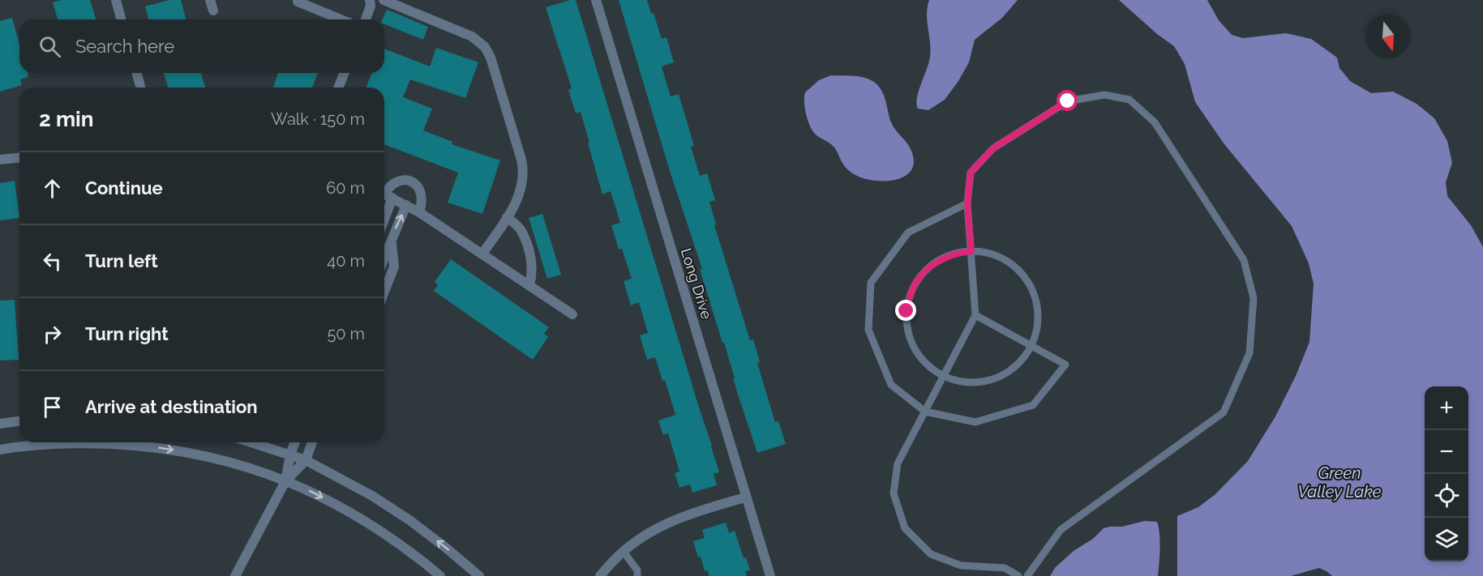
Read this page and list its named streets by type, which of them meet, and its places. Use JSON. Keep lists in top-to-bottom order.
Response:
{
  "streets": {
    "street": ["Long Drive"]
  },
  "water": ["Green Valley Lake"],
  "north": "bottom",
  "page": {
    "search": "Search here",
    "heading": ["2 min", "Walk · 150 m"],
    "list": [
      ["Continue", "60 m"],
      ["Turn left", "40 m"],
      ["Turn right", "50 m"],
      "Arrive at destination"
    ],
    "map_buttons": ["+", "−"]
  }
}
